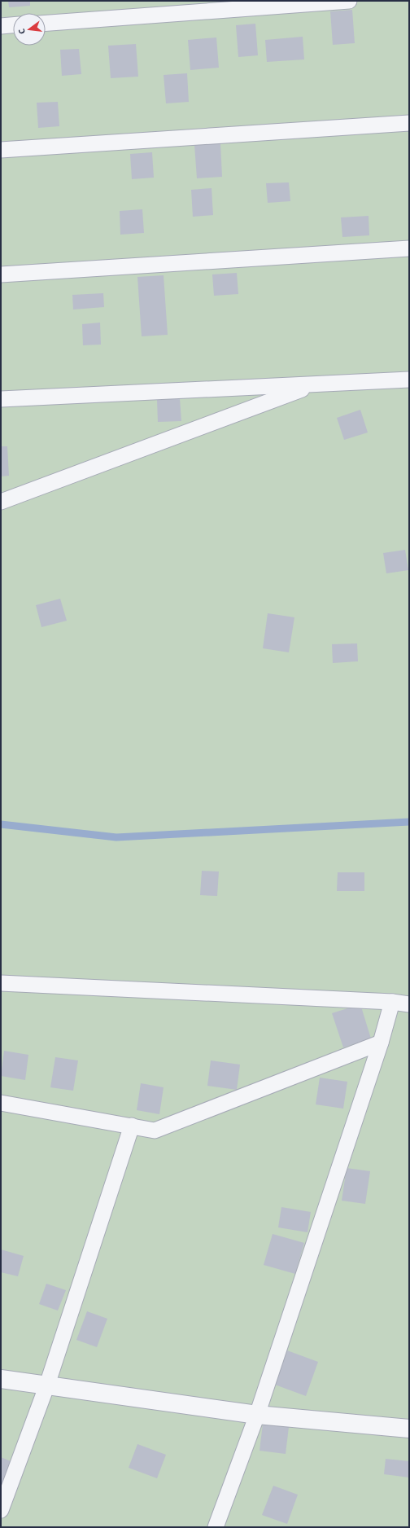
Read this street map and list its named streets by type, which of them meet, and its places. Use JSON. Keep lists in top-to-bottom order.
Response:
{
  "north": "left"
}
